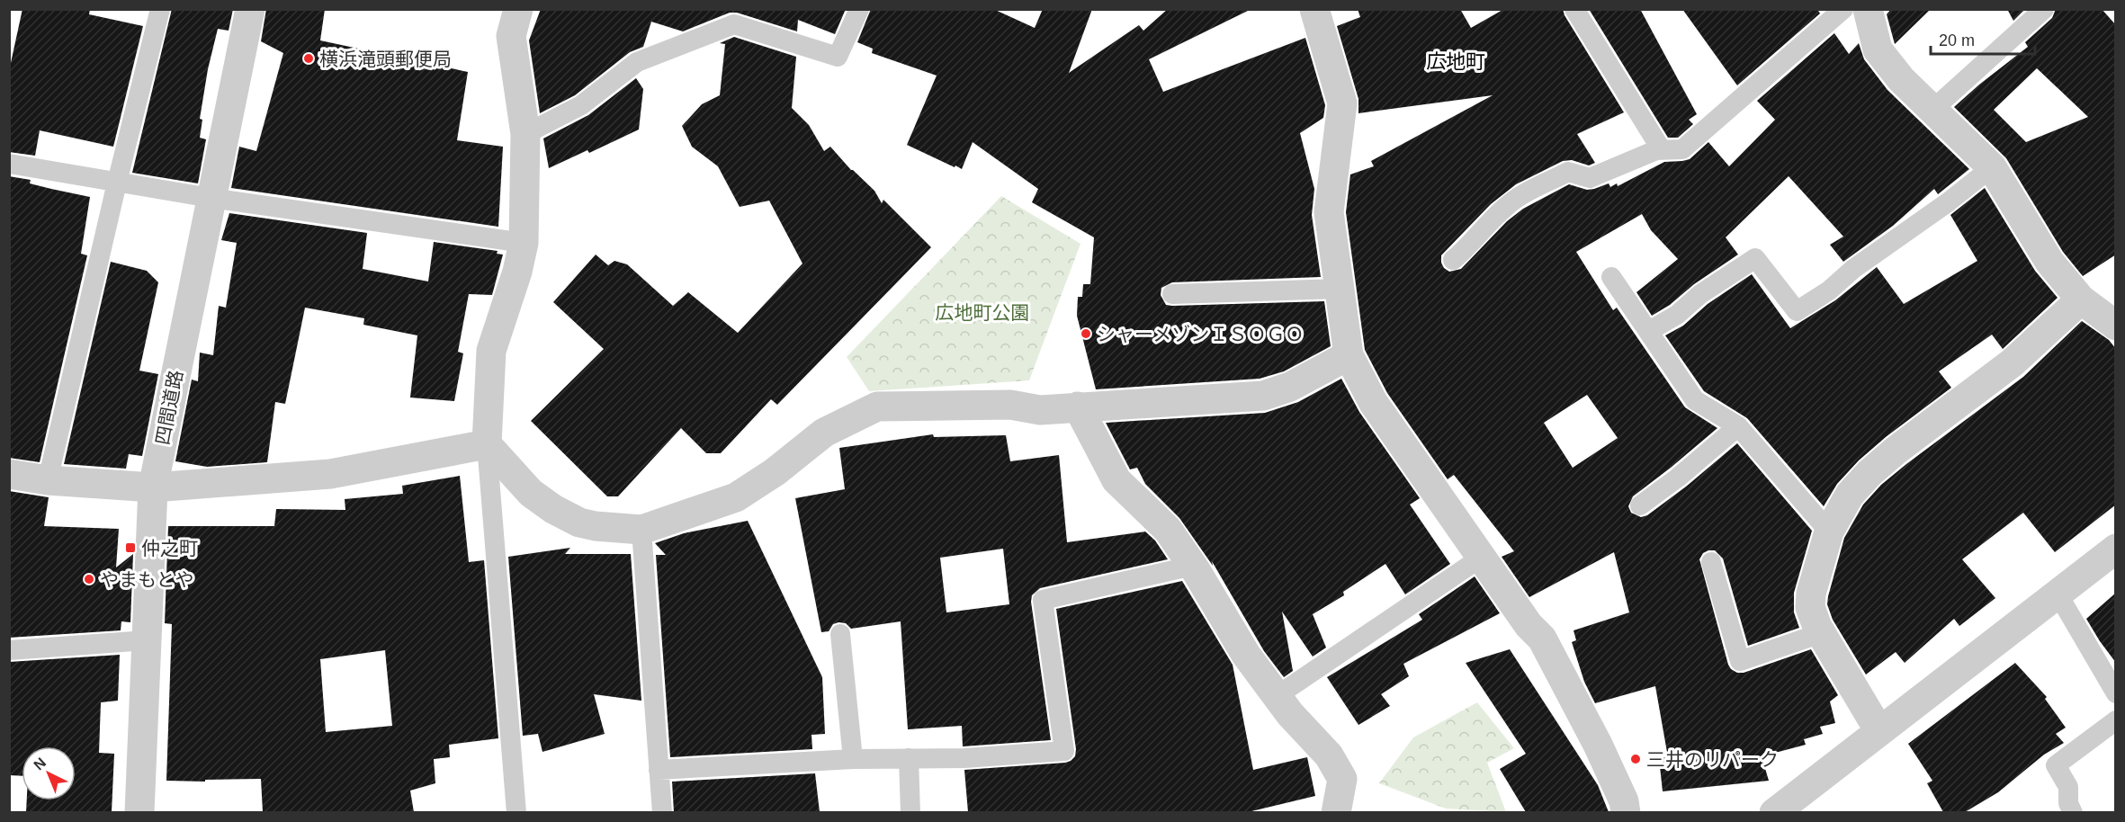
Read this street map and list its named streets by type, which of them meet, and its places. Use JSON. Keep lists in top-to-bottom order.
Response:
{
  "streets": {
    "street": ["四間道路"]
  },
  "districts": ["広地町"],
  "parks": ["広地町公園"],
  "places": {
    "other": [
      "横浜滝頭郵便局",
      "シャーメゾンＩＳＯＧＯ",
      "やまもとや",
      "三井のリパーク"
    ],
    "transit": ["仲之町"]
  },
  "scale_bar": "20 m",
  "north": "top left"
}
